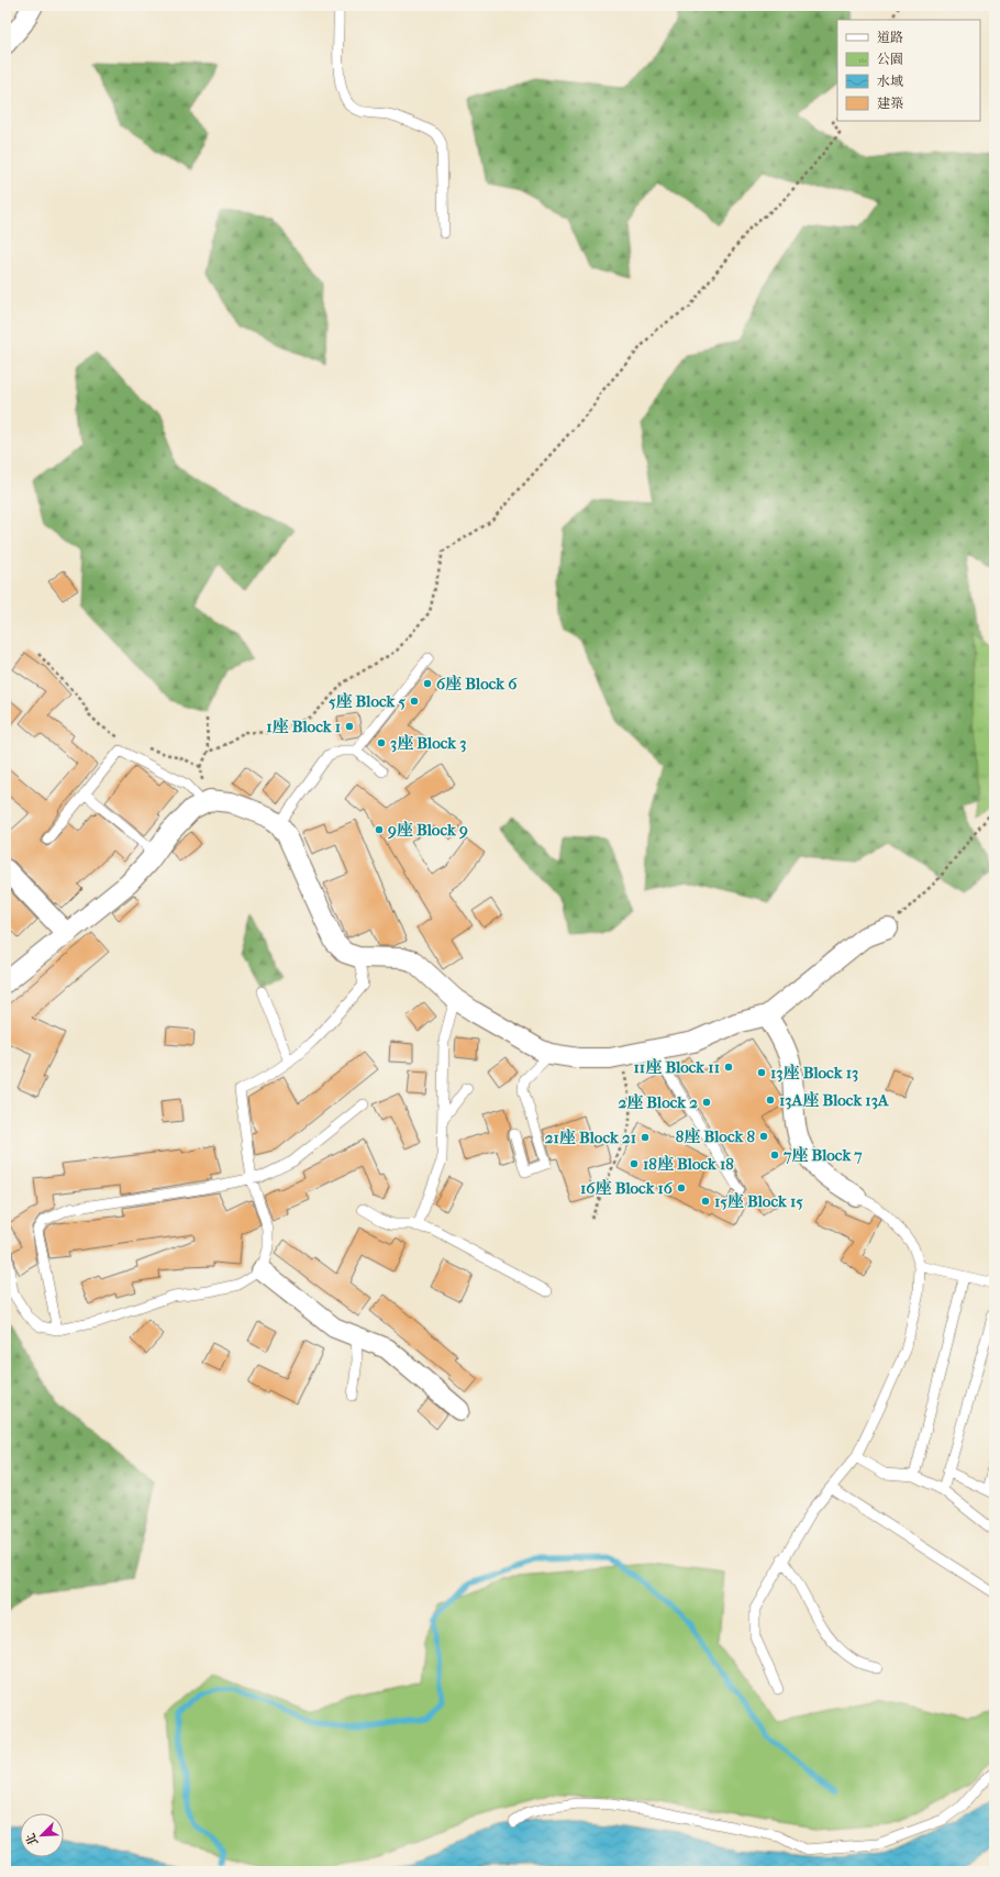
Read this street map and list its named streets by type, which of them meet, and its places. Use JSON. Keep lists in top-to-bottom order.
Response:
{
  "places": [
    "6座 Block 6",
    "5座 Block 5",
    "1座 Block 1",
    "3座 Block 3",
    "9座 Block 9",
    "11座 Block 11",
    "13座 Block 13",
    "13A座 Block 13A",
    "2座 Block 2",
    "8座 Block 8",
    "21座 Block 21",
    "7座 Block 7",
    "18座 Block 18",
    "16座 Block 16",
    "15座 Block 15"
  ],
  "legend": [
    "道路",
    "公園",
    "水域",
    "建築"
  ],
  "north": "bottom left"
}
